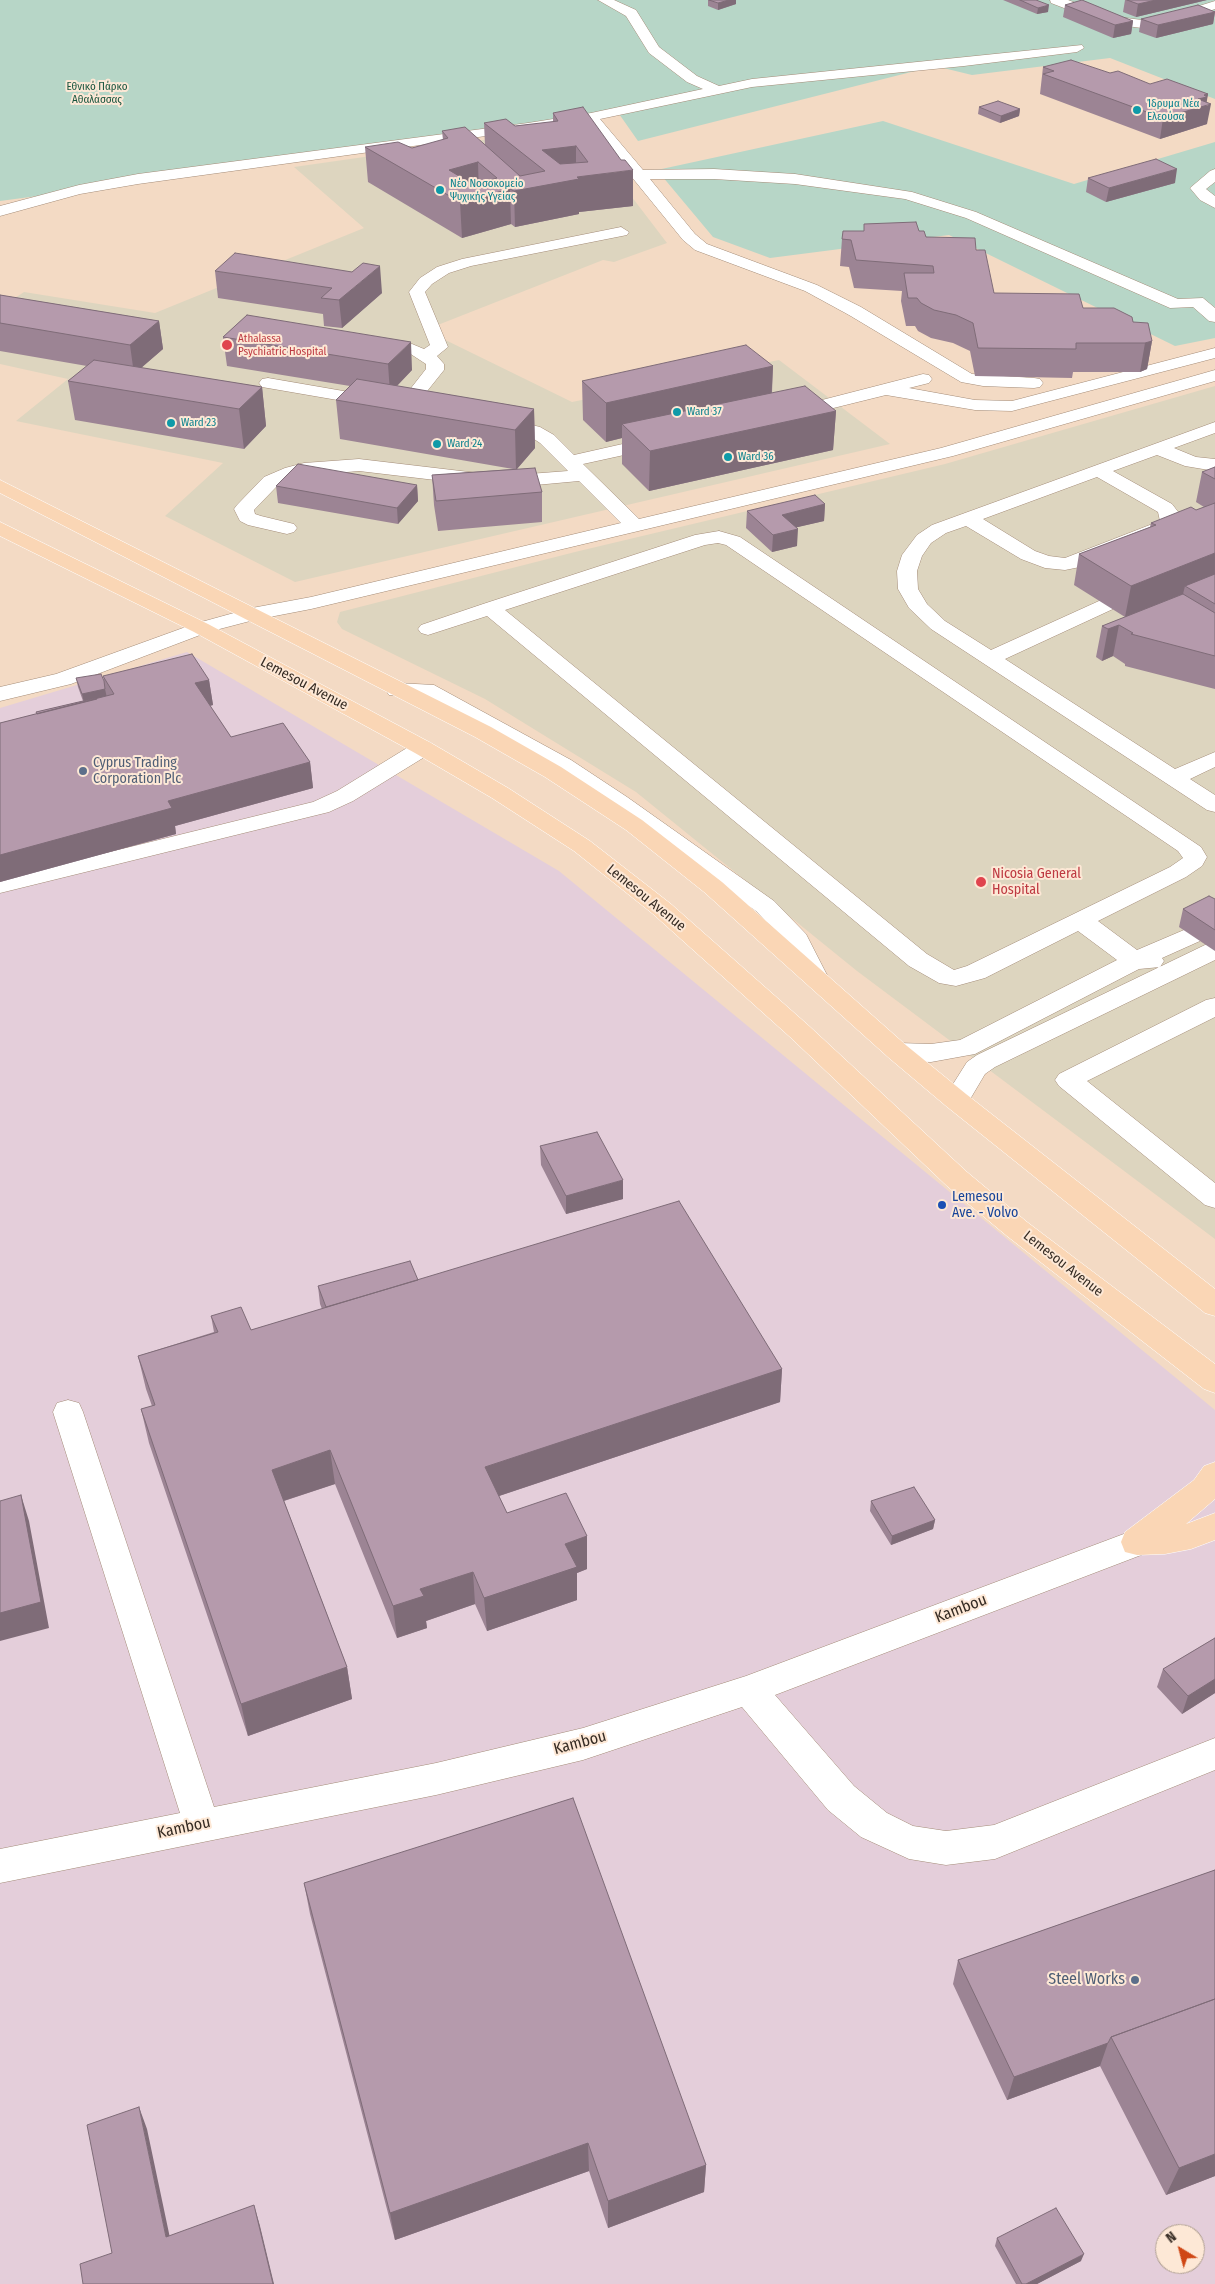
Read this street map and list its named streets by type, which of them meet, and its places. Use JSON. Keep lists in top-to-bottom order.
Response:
{
  "streets": {
    "main road": ["Lemesou Avenue"],
    "street": ["Kambou"]
  },
  "parks": ["Εθνικό Πάρκο Αθαλάσσας"],
  "places": [
    "Ίδρυμα Νέα Ελεούσα",
    "Νέο Νοσοκομείο Ψυχικής Υγείας",
    "Athalassa Psychiatric Hospital",
    "Ward 37",
    "Ward 23",
    "Ward 24",
    "Ward 36",
    "Cyprus Trading Corporation Plc",
    "Nicosia General Hospital",
    "Lemesou Ave. - Volvo",
    "Steel Works"
  ],
  "north": "top left"
}
